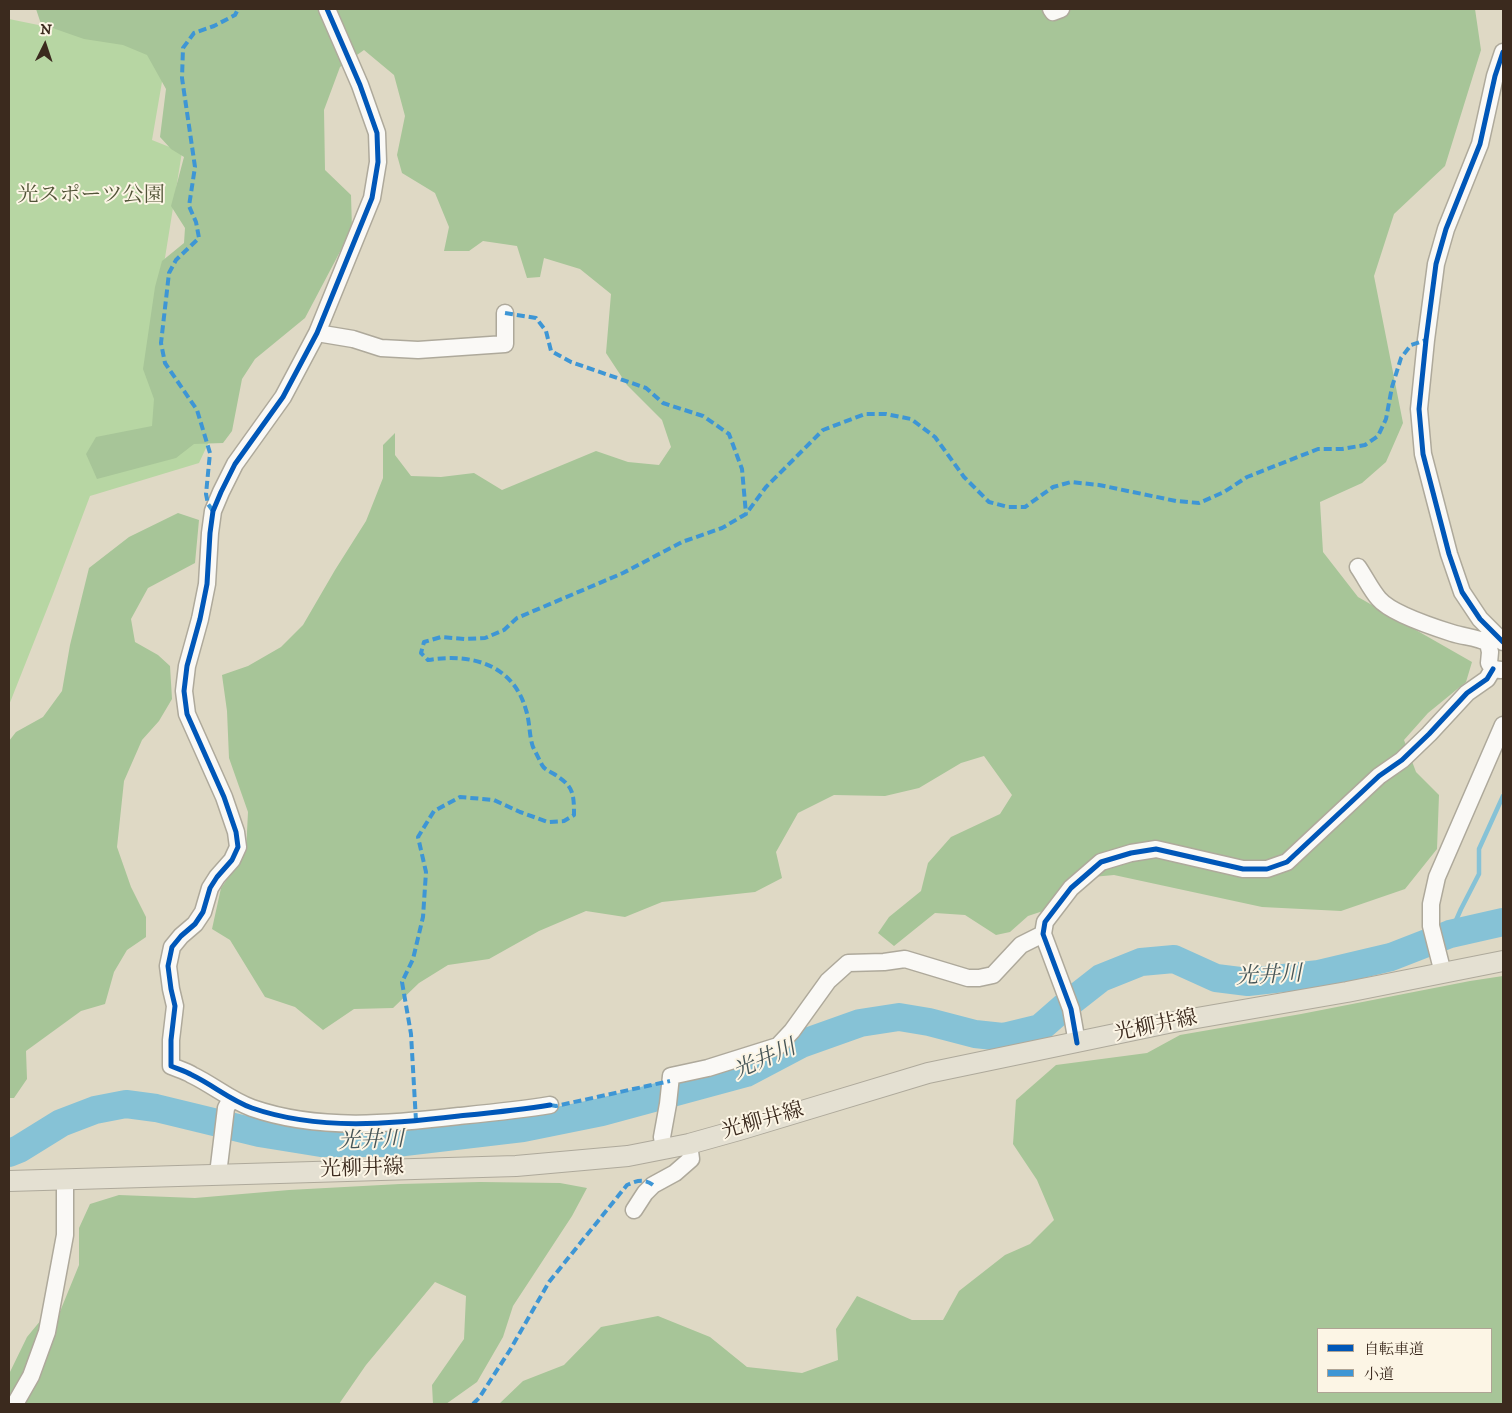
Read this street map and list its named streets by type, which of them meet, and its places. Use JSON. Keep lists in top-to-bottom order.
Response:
{
  "streets": {
    "main road": ["光柳井線"]
  },
  "water": ["光井川"],
  "parks": ["光スポーツ公園"],
  "legend": ["自転車道", "小道"],
  "north": "top"
}
